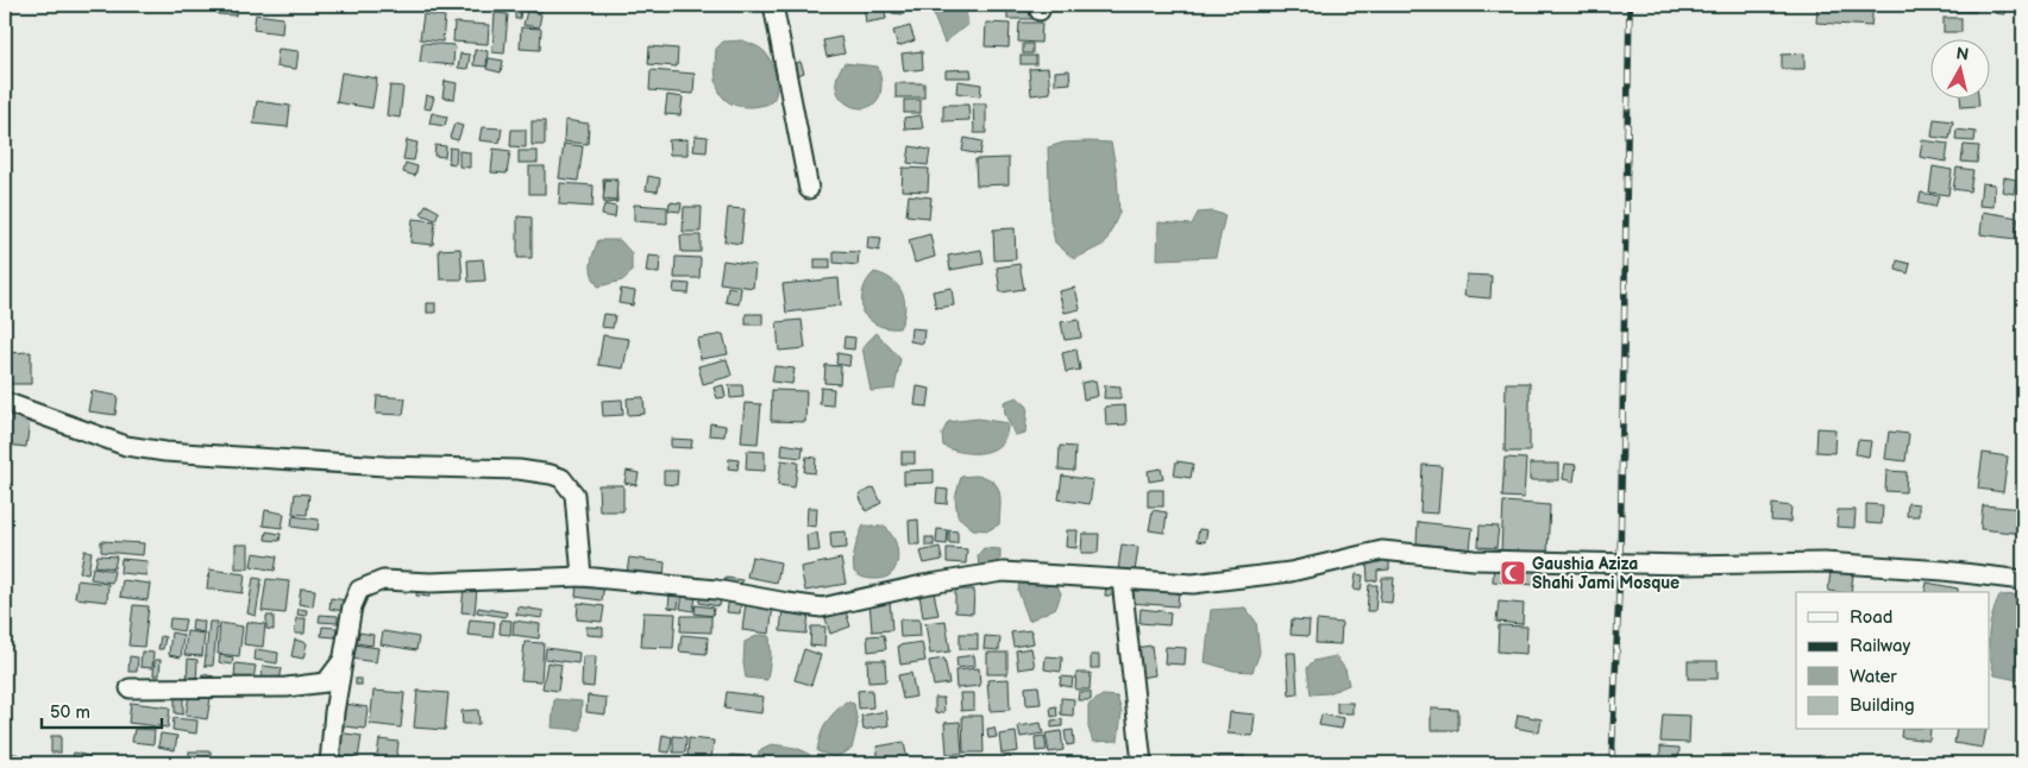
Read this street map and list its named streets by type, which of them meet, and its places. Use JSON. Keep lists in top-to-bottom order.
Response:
{
  "places": {
    "mosque": ["Gaushia Aziza Shahi Jami Mosque"]
  },
  "legend": [
    "Road",
    "Railway",
    "Water",
    "Building"
  ],
  "scale_bar": "50 m",
  "north": "top"
}
